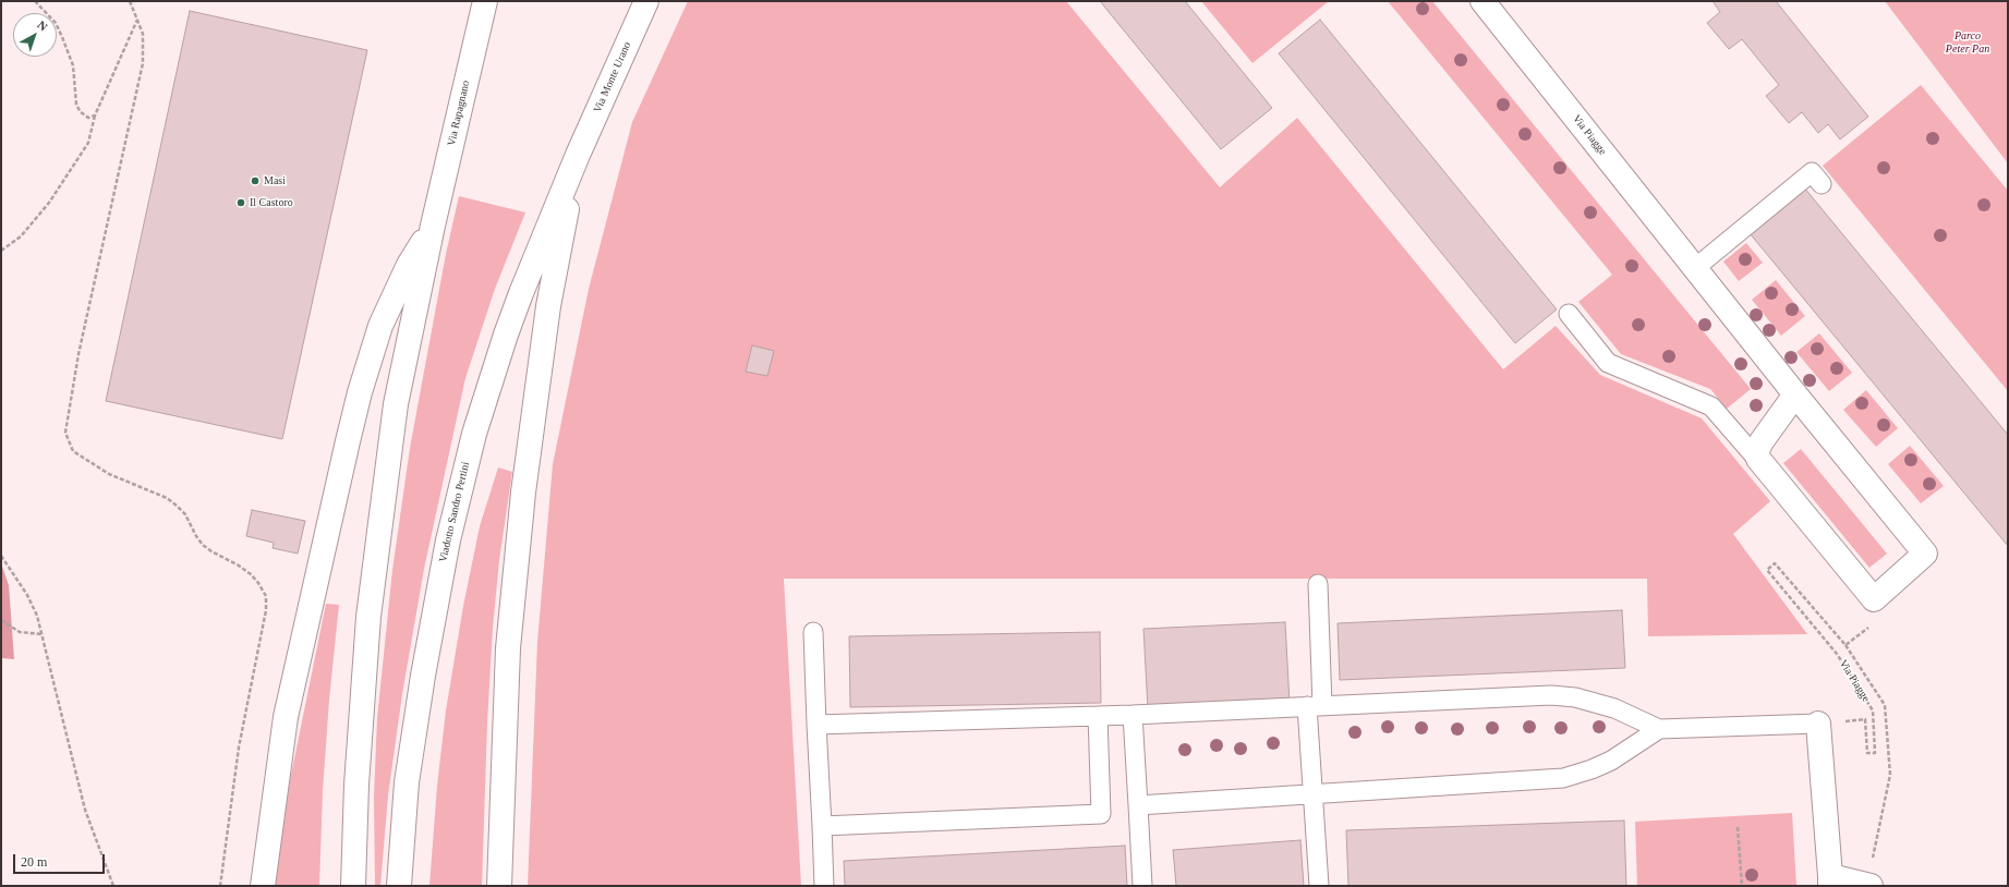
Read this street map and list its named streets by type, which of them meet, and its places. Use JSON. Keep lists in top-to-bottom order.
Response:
{
  "streets": {
    "main road": [
      "Via Monte Urano",
      "Via Rapagnano",
      "Via Piagge",
      "Viadotto Sandro Pertini"
    ]
  },
  "crossings": [
    ["Via Monte Urano", "Viadotto Sandro Pertini"]
  ],
  "parks": ["Parco Peter Pan"],
  "places": ["Masi", "Il Castoro"],
  "scale_bar": "20 m",
  "north": "top right"
}
